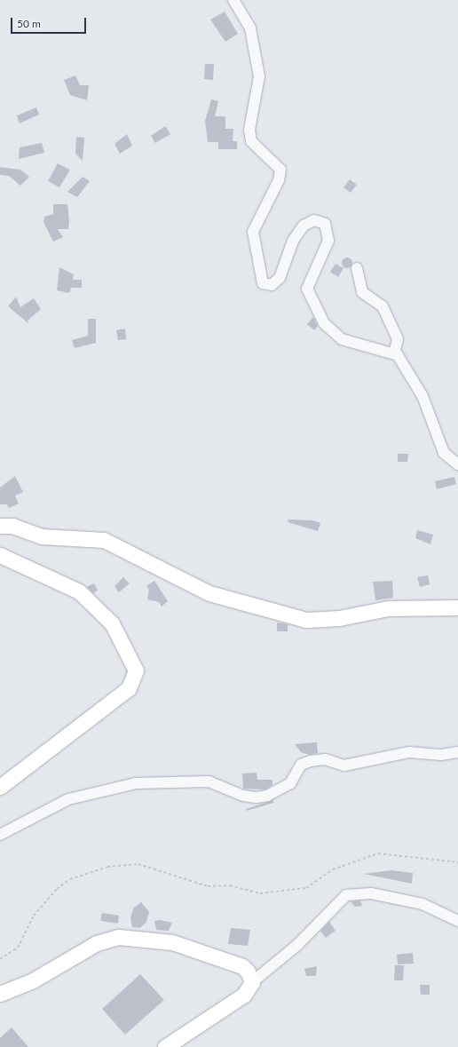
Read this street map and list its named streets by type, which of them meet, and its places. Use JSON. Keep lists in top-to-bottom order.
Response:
{
  "scale_bar": "50 m"
}
